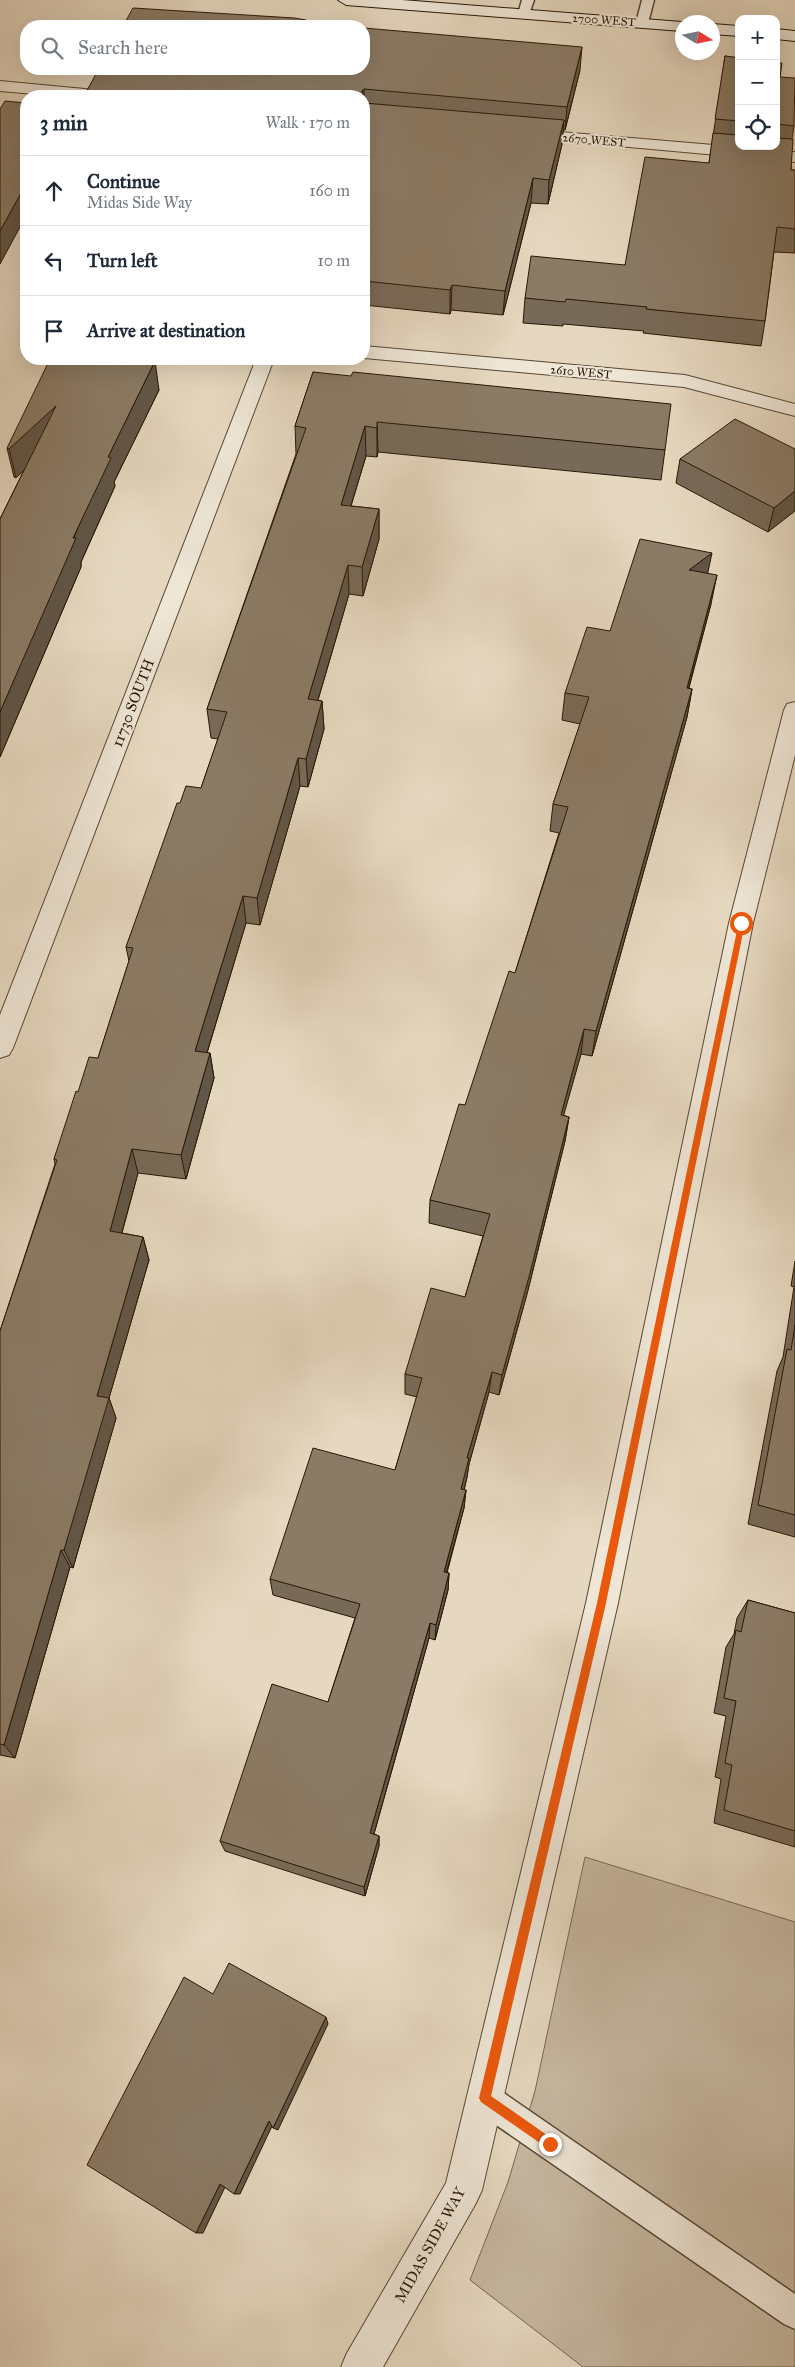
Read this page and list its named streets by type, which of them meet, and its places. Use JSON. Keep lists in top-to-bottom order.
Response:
{
  "streets": {
    "street": [
      "2700 WEST",
      "2670 WEST",
      "2610 WEST",
      "11730 SOUTH",
      "MIDAS SIDE WAY"
    ]
  },
  "north": "right",
  "page": {
    "map_buttons": ["+", "−"],
    "search": "Search here",
    "heading": ["3 min", "Walk · 170 m"],
    "list": [
      ["Continue", "Midas Side Way", "160 m"],
      ["Turn left", "10 m"],
      "Arrive at destination"
    ]
  }
}
